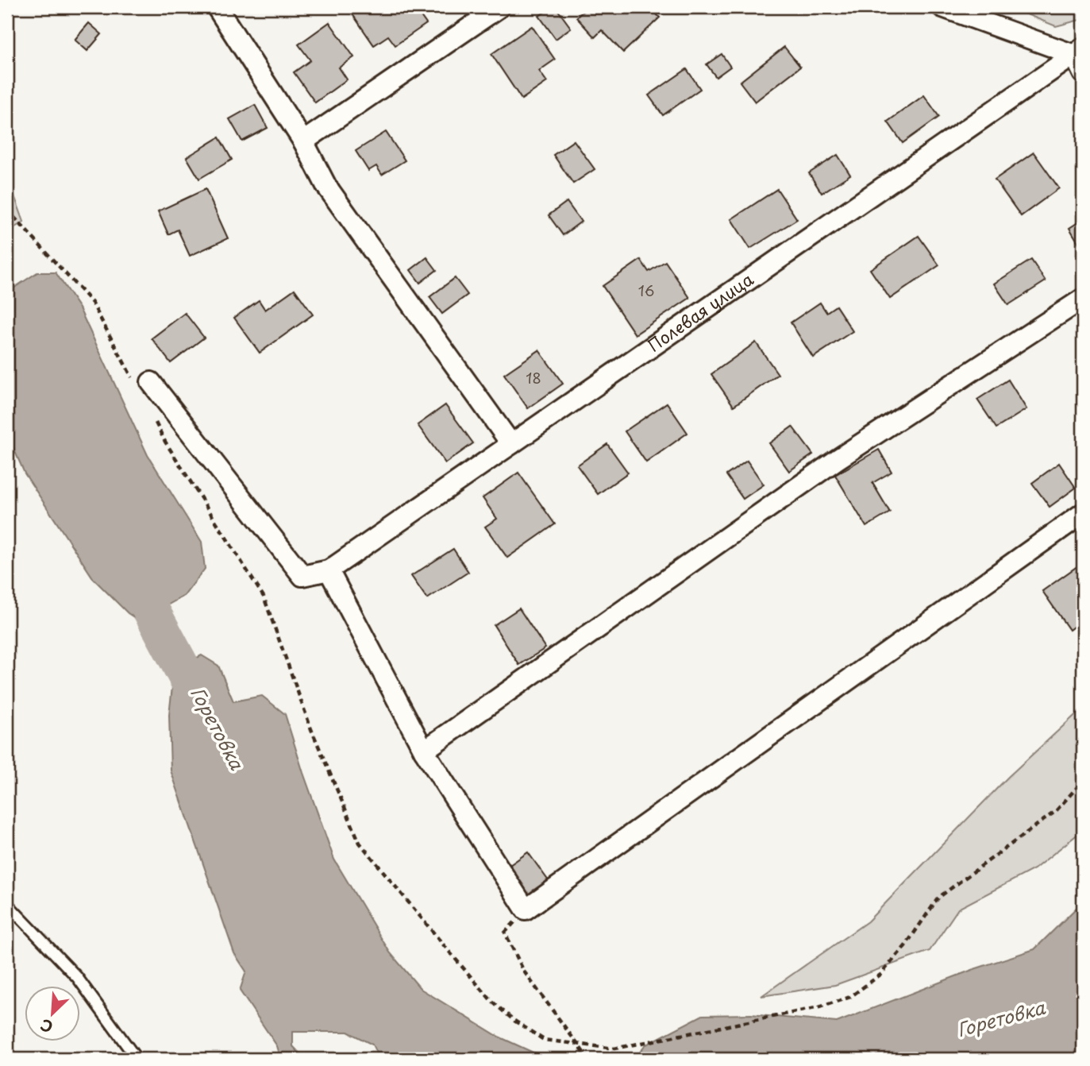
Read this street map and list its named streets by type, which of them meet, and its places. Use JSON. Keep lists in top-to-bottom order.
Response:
{
  "streets": {
    "street": ["Полевая улица"]
  },
  "water": ["Горетовка"],
  "house_numbers": ["16", "18"],
  "north": "bottom left"
}
